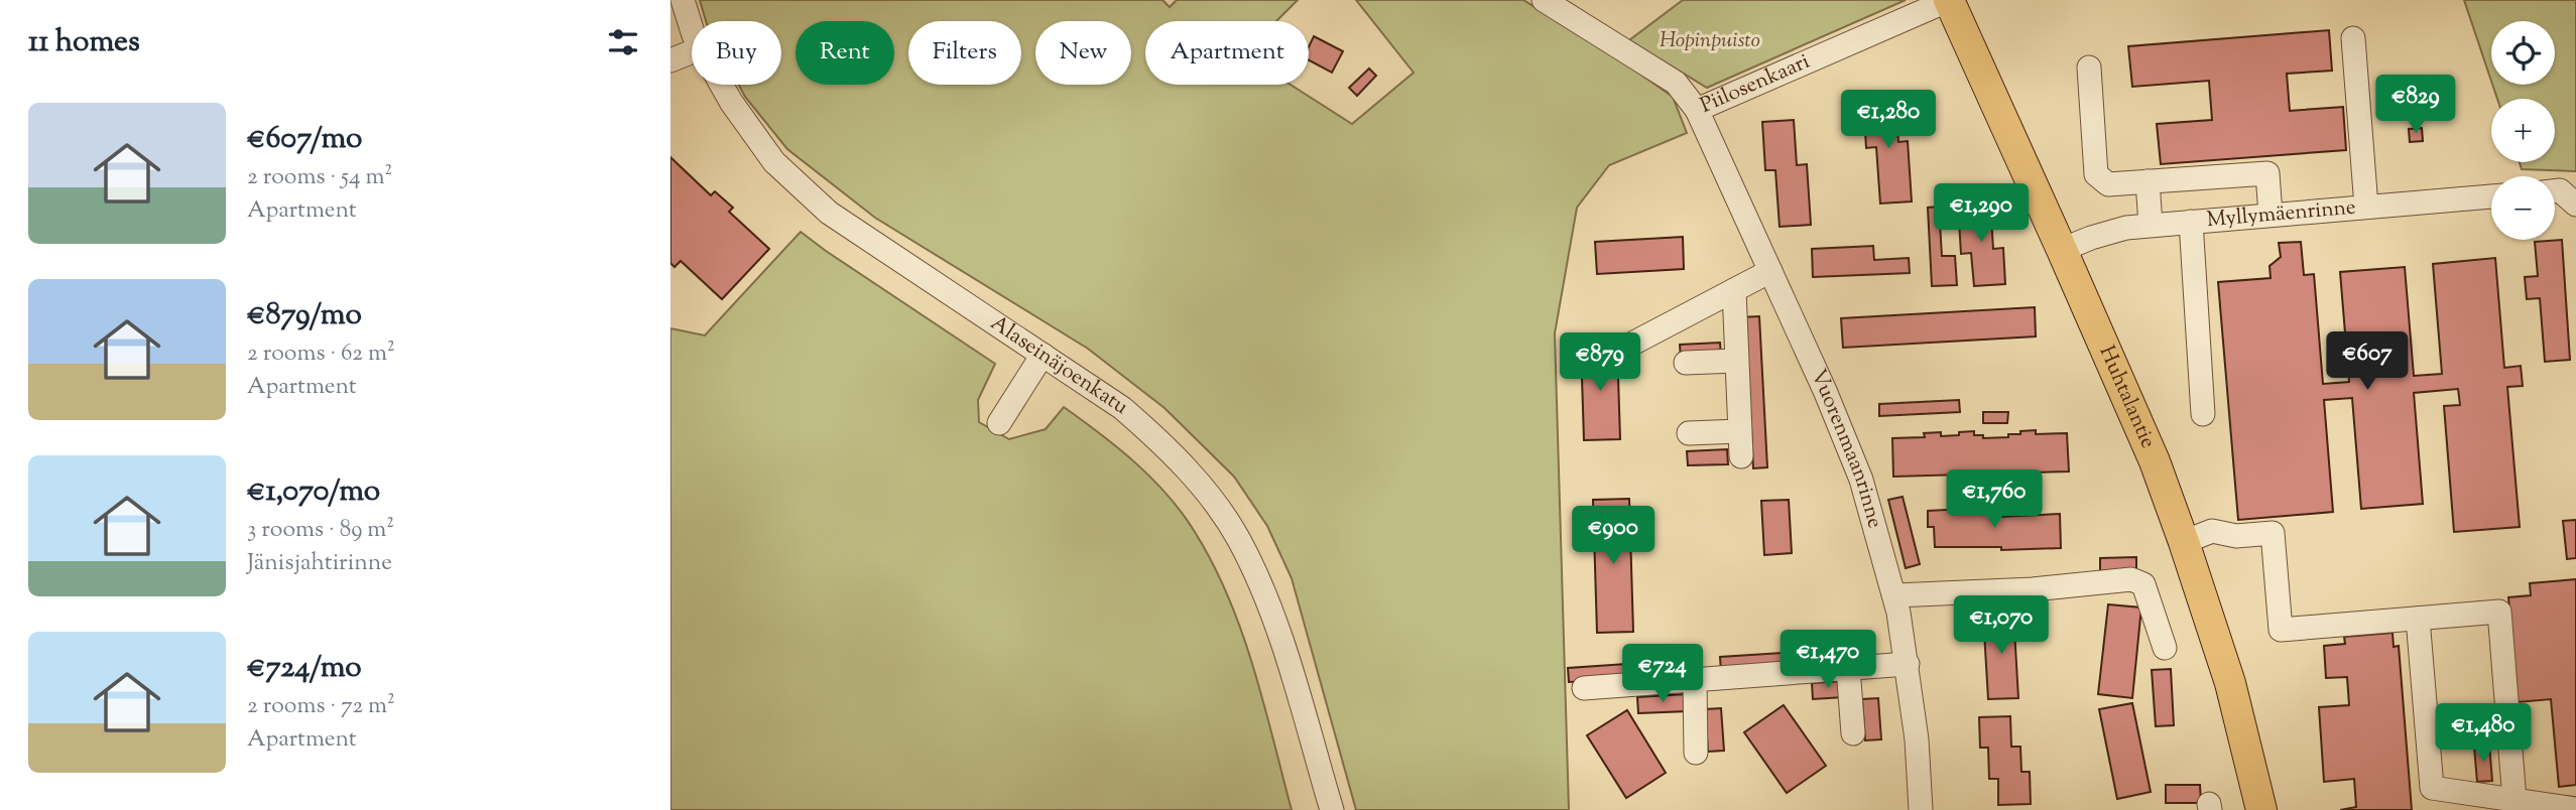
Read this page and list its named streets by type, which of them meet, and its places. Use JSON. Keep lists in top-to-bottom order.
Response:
{
  "streets": {
    "main road": ["Huhtalantie"],
    "street": [
      "Piilosenkaari",
      "Myllymäenrinne",
      "Alaseinäjoenkatu",
      "Vuorenmaanrinne"
    ]
  },
  "crossings": [
    ["Piilosenkaari", "Huhtalantie"],
    ["Piilosenkaari", "Vuorenmaanrinne"],
    ["Myllymäenrinne", "Huhtalantie"]
  ],
  "parks": ["Hopinpuisto"],
  "page": {
    "heading": "11 homes",
    "map_buttons": ["+", "−"],
    "chip": [
      "Buy",
      "Rent",
      "Filters",
      "New",
      "Apartment"
    ],
    "price": [
      "€829",
      "€1,280",
      "€1,290",
      "€607",
      "€879",
      "€1,760",
      "€900",
      "€1,070",
      "€1,470",
      "€724",
      "€1,480"
    ],
    "list": [
      {
        "name": "€607/mo",
        "note": "2 rooms · 54 m² · Apartment"
      },
      {
        "name": "€879/mo",
        "note": "2 rooms · 62 m² · Apartment"
      },
      {
        "name": "€1,070/mo",
        "note": "3 rooms · 89 m² · Jänisjahtirinne"
      },
      {
        "name": "€724/mo",
        "note": "2 rooms · 72 m² · Apartment"
      }
    ]
  }
}
